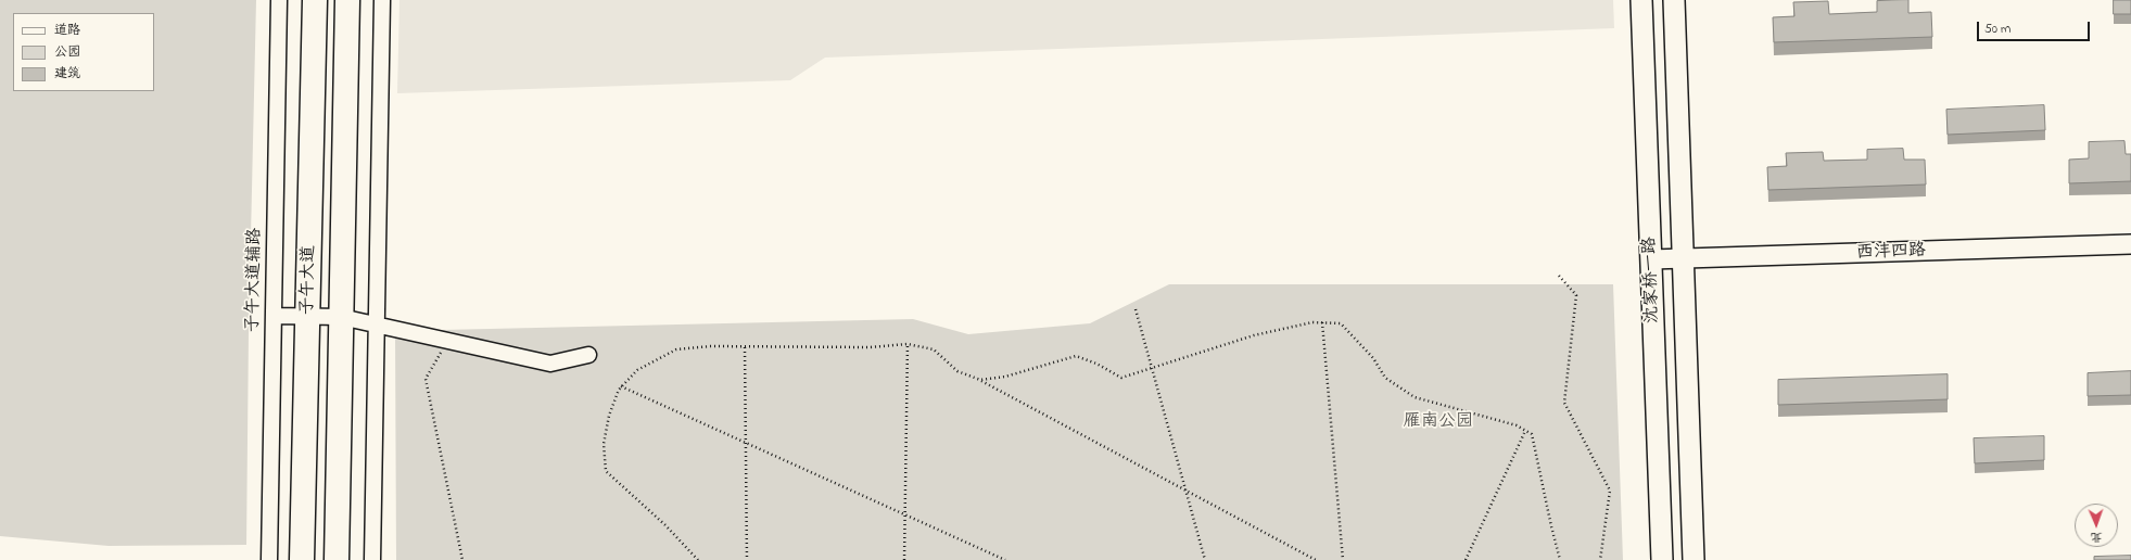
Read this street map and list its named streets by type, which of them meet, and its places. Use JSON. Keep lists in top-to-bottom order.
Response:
{
  "streets": {
    "main road": ["子午大道", "沈家桥一路"],
    "street": ["西沣四路", "子午大道辅路"]
  },
  "crossings": [
    ["西沣四路", "沈家桥一路"]
  ],
  "parks": ["雁南公园"],
  "legend": ["道路", "公园", "建筑"],
  "scale_bar": "50 m",
  "north": "bottom"
}
